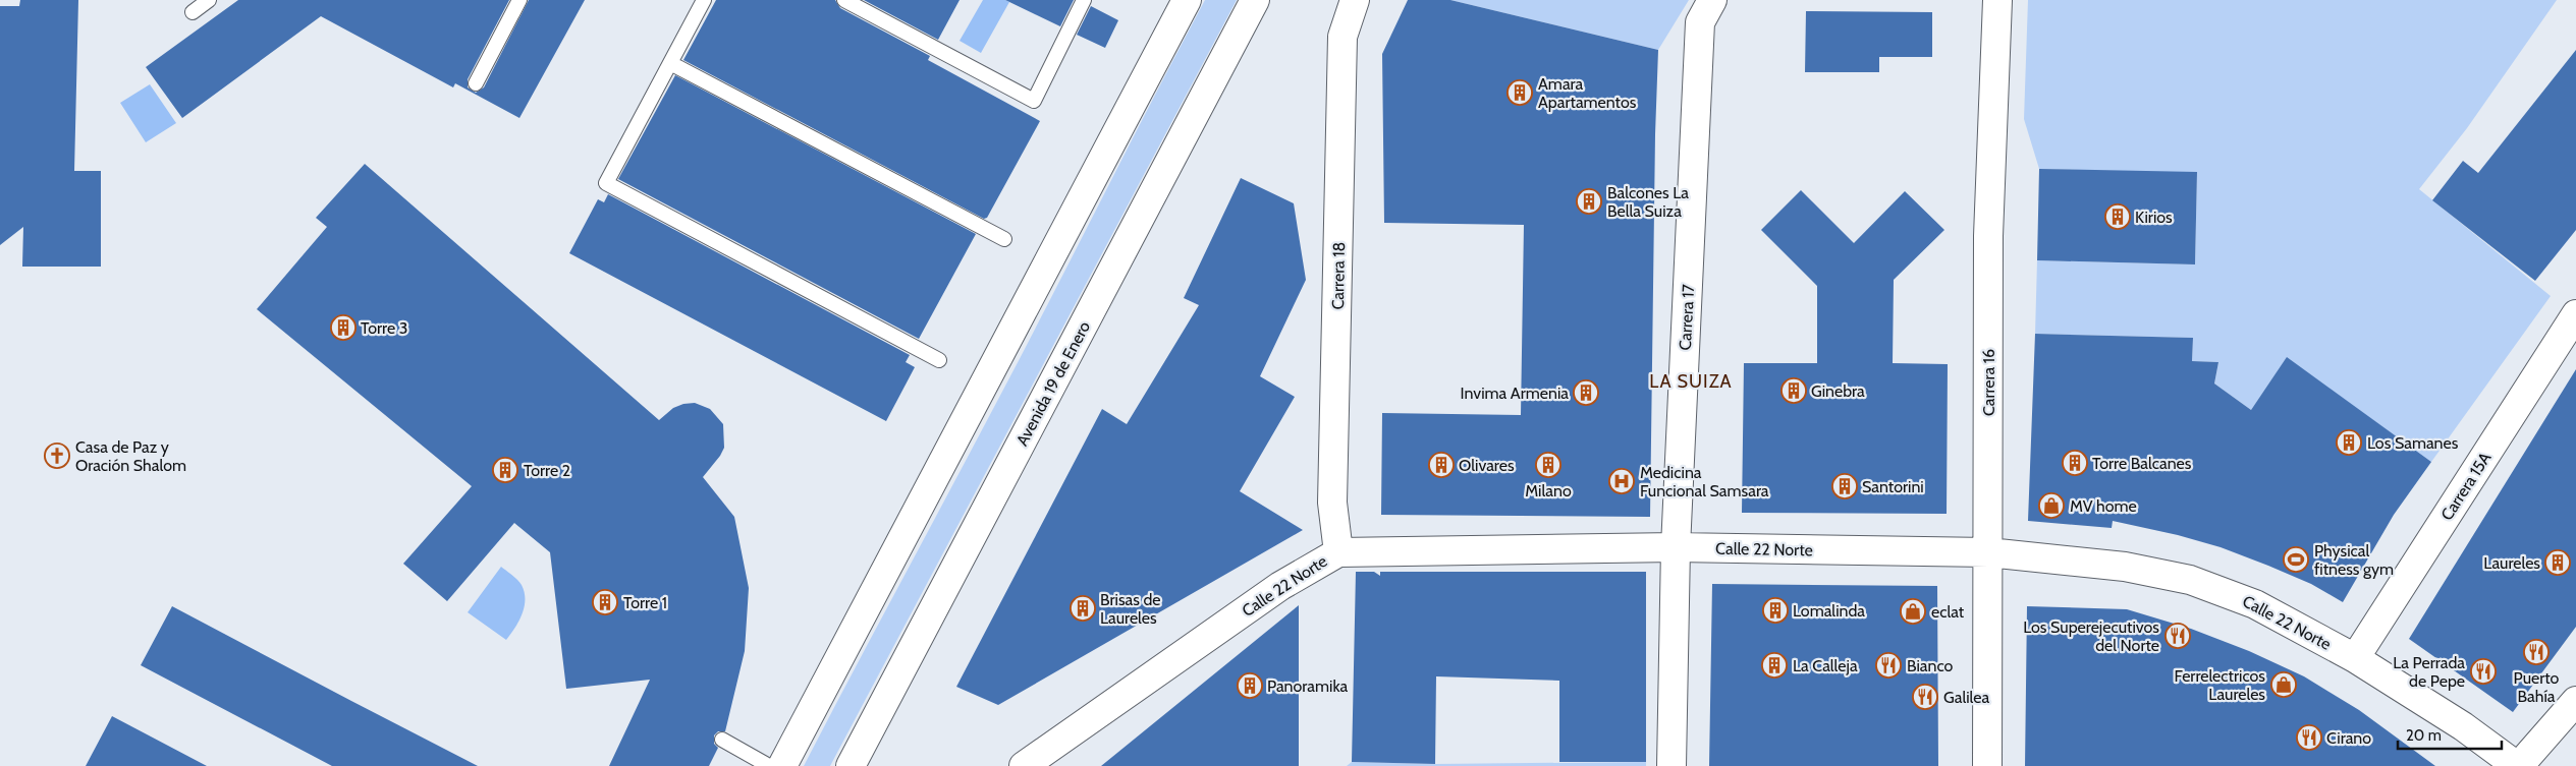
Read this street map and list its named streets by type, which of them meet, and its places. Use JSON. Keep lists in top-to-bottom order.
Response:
{
  "streets": {
    "street": [
      "Carrera 18",
      "Carrera 17",
      "Carrera 16",
      "Avenida 19 de Enero",
      "Carrera 15A",
      "Calle 22 Norte"
    ]
  },
  "crossings": [
    ["Carrera 18", "Calle 22 Norte"],
    ["Carrera 17", "Calle 22 Norte"],
    ["Carrera 16", "Calle 22 Norte"],
    ["Carrera 15A", "Calle 22 Norte"]
  ],
  "districts": ["LA SUIZA"],
  "places": {
    "building": [
      "Amara Apartamentos",
      "Balcones La Bella Suiza",
      "Kirios",
      "Torre 3",
      "Ginebra",
      "Invima Armenia",
      "Los Samanes",
      "Torre Balcanes",
      "Olivares",
      "Milano",
      "Torre 2",
      "Santorini",
      "Laureles",
      "Torre 1",
      "Brisas de Laureles",
      "Lomalinda",
      "La Calleja",
      "Panoramika"
    ],
    "church": ["Casa de Paz y Oración Shalom"],
    "hospital": ["Medicina Funcional Samsara"],
    "shop": ["MV home", "eclat", "Ferrelectricos Laureles"],
    "sports": ["Physical fitness gym"],
    "restaurant": [
      "Los Superejecutivos del Norte",
      "Puerto Bahía",
      "Bianco",
      "La Perrada de Pepe",
      "Galilea",
      "Cirano"
    ]
  },
  "scale_bar": "20 m"
}
